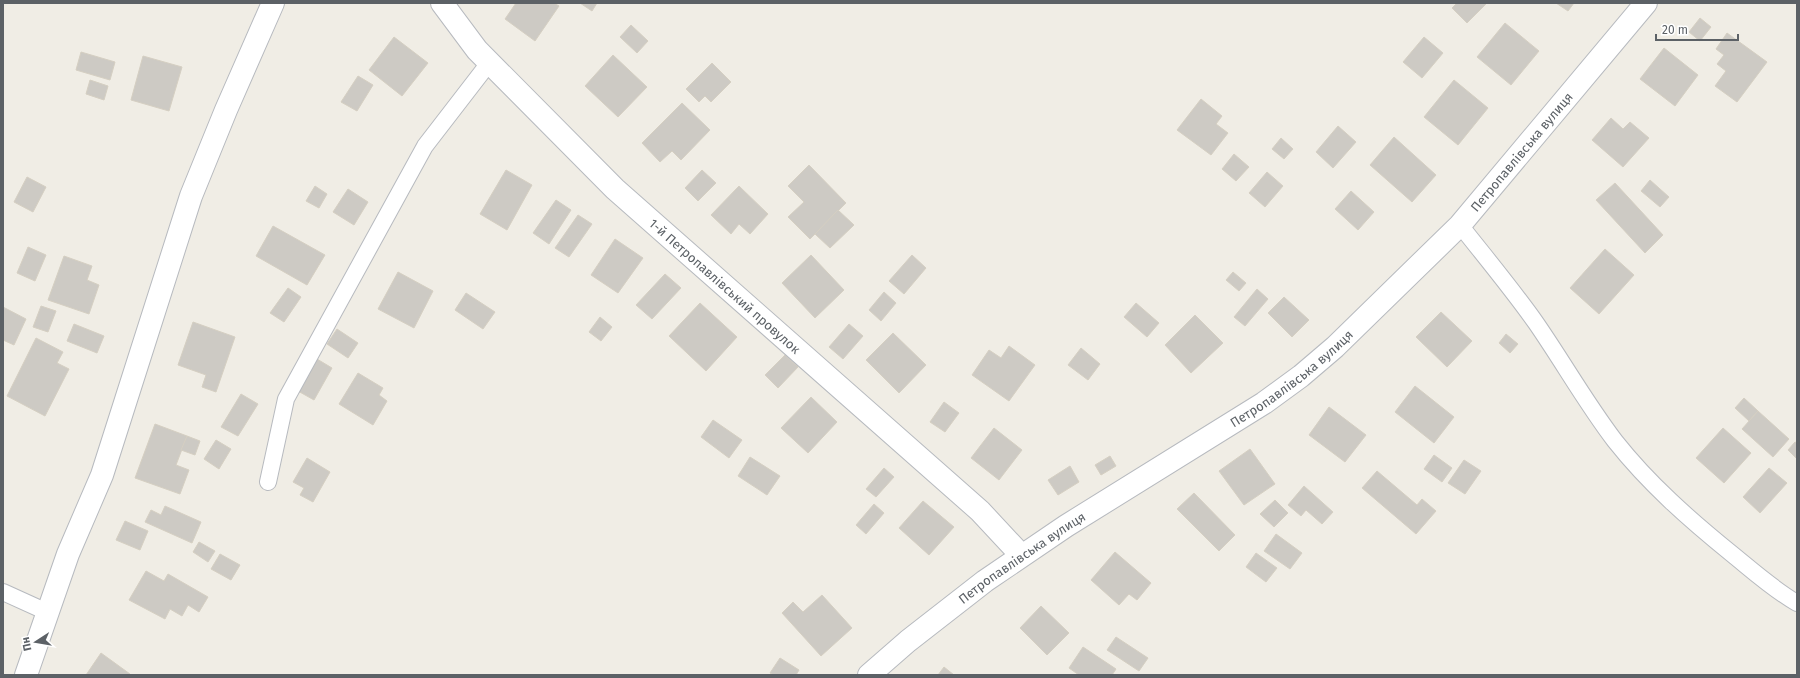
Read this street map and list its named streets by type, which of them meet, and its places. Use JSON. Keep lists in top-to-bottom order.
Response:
{
  "streets": {
    "street": ["Петропавлівська вулиця", "1-й Петропавлівський провулок"]
  },
  "crossings": [
    ["Петропавлівська вулиця", "1-й Петропавлівський провулок"]
  ],
  "scale_bar": "20 m",
  "north": "left"
}
